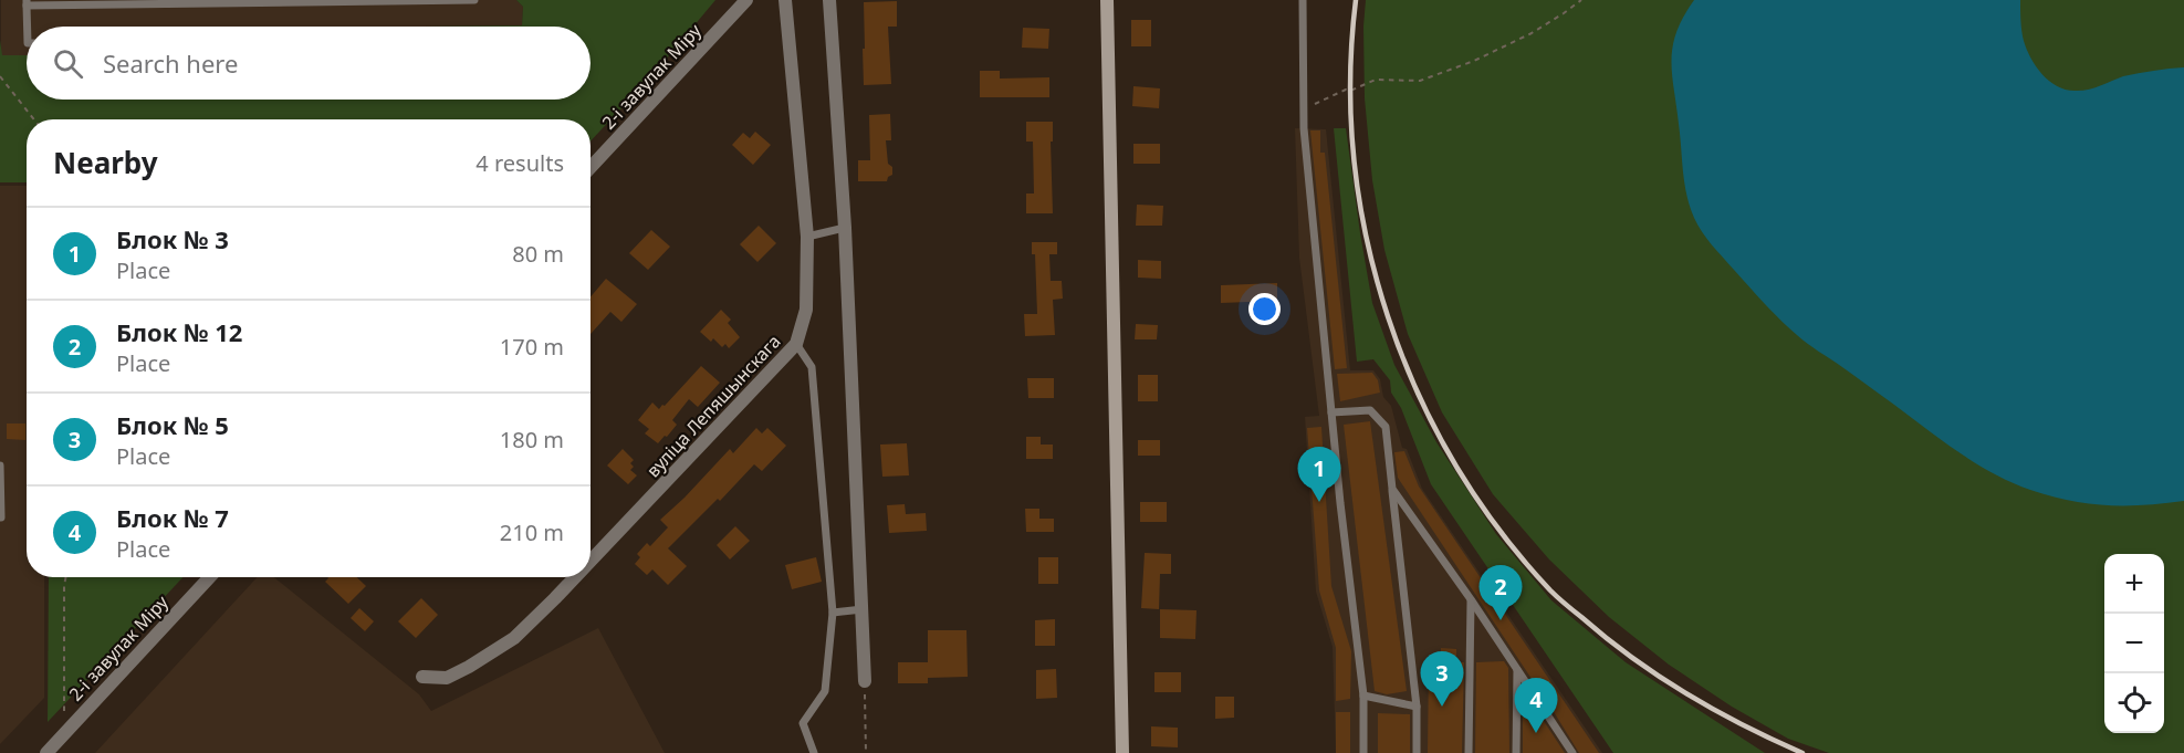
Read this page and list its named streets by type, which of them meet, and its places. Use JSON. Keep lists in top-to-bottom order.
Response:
{
  "streets": {
    "street": ["2-і завулак Міру", "вуліца Лепяшынскага"]
  },
  "page": {
    "search": "Search here",
    "heading": ["Nearby", "4 results"],
    "list": [
      {
        "mark": "1",
        "name": "Блок № 3",
        "note": "Place",
        "value": "80 m"
      },
      {
        "mark": "2",
        "name": "Блок № 12",
        "note": "Place",
        "value": "170 m"
      },
      {
        "mark": "3",
        "name": "Блок № 5",
        "note": "Place",
        "value": "180 m"
      },
      {
        "mark": "4",
        "name": "Блок № 7",
        "note": "Place",
        "value": "210 m"
      }
    ],
    "pins": [
      "1",
      "2",
      "3",
      "4"
    ],
    "map_buttons": ["+", "−"]
  }
}
